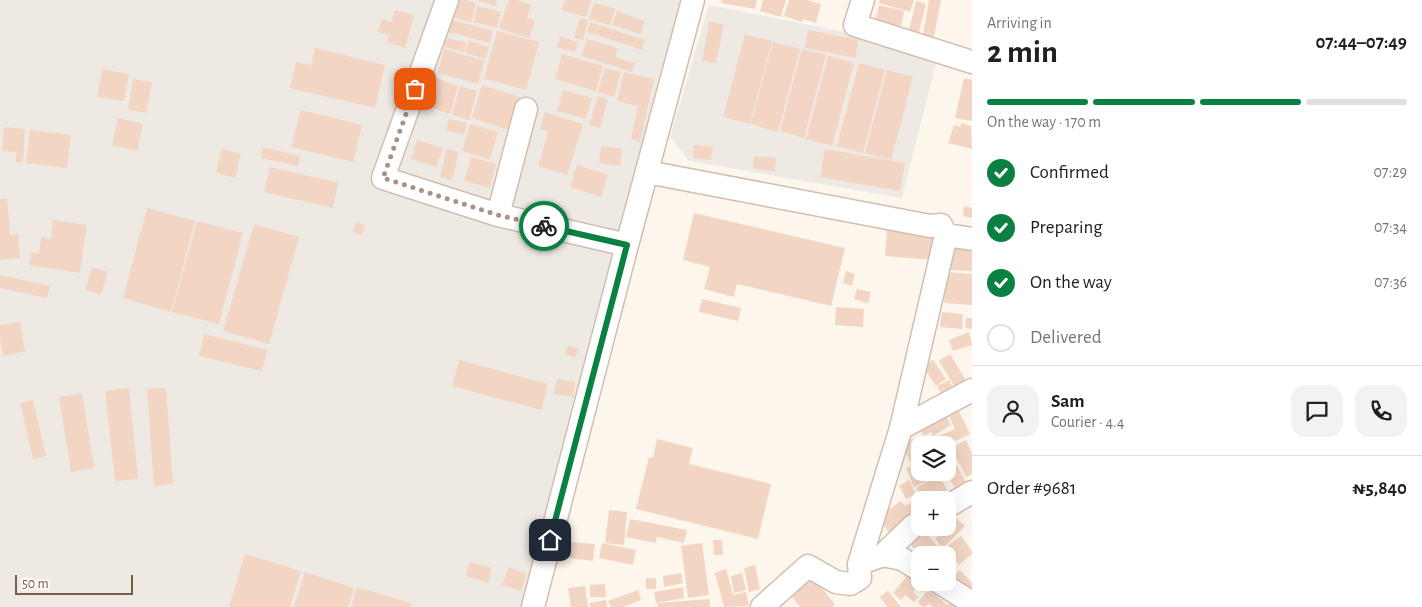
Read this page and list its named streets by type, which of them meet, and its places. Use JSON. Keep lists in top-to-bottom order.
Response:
{
  "scale_bar": "50 m",
  "page": {
    "heading": ["2 min", "Arriving in", "07:44–07:49"],
    "panel": [
      "Sam",
      "Courier · 4.4",
      "Order #9681",
      "₦5,840"
    ],
    "bar": "On the way · 170 m",
    "list": [
      ["Confirmed", "07:29"],
      ["Preparing", "07:34"],
      ["On the way", "07:36"],
      "Delivered"
    ],
    "map_buttons": ["+", "−"],
    "scale": "50 m"
  }
}
